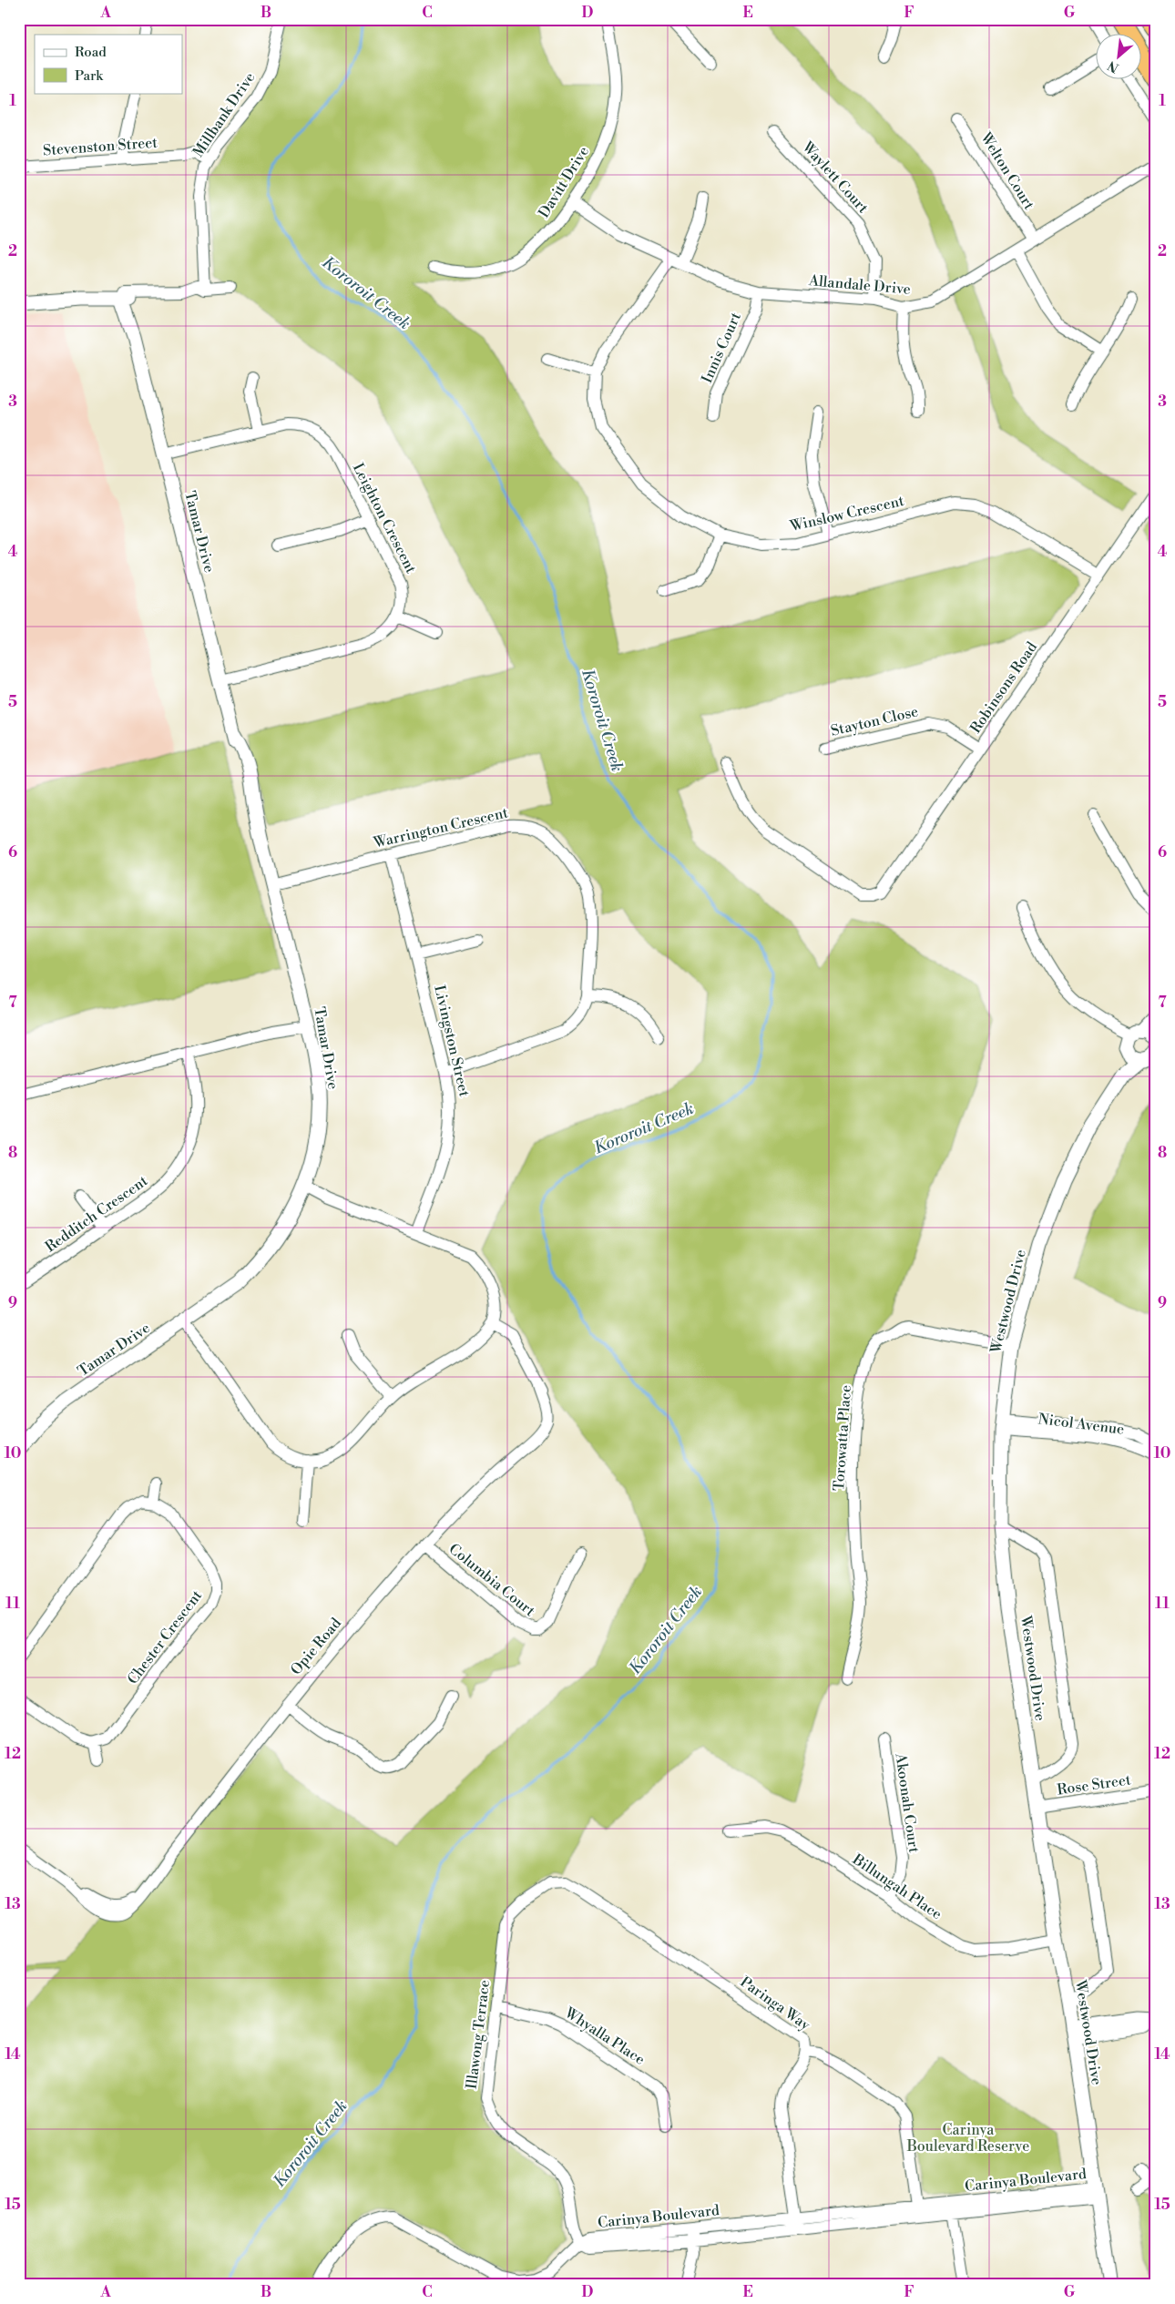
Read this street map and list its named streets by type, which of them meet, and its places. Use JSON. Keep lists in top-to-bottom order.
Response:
{
  "streets": {
    "street": [
      "Millbank Drive",
      "Stevenston Street",
      "Welton Court",
      "Waylett Court",
      "Davitt Drive",
      "Allandale Drive",
      "Innis Court",
      "Winslow Crescent",
      "Leighton Crescent",
      "Tamar Drive",
      "Robinsons Road",
      "Stayton Close",
      "Warrington Crescent",
      "Livingston Street",
      "Redditch Crescent",
      "Westwood Drive",
      "Nicol Avenue",
      "Torowatta Place",
      "Columbia Court",
      "Chester Crescent",
      "Opie Road",
      "Rose Street",
      "Akoonah Court",
      "Billungah Place",
      "Paringa Way",
      "Illawong Terrace",
      "Whyalla Place",
      "Carinya Boulevard"
    ]
  },
  "crossings": [
    ["Millbank Drive", "Stevenston Street"],
    ["Welton Court", "Allandale Drive"],
    ["Waylett Court", "Allandale Drive"],
    ["Davitt Drive", "Allandale Drive"],
    ["Allandale Drive", "Innis Court"],
    ["Allandale Drive", "Winslow Crescent"],
    ["Winslow Crescent", "Robinsons Road"],
    ["Leighton Crescent", "Tamar Drive"],
    ["Tamar Drive", "Warrington Crescent"],
    ["Robinsons Road", "Stayton Close"],
    ["Warrington Crescent", "Livingston Street"],
    ["Westwood Drive", "Nicol Avenue"],
    ["Westwood Drive", "Torowatta Place"],
    ["Westwood Drive", "Rose Street"],
    ["Westwood Drive", "Billungah Place"],
    ["Westwood Drive", "Carinya Boulevard"],
    ["Columbia Court", "Opie Road"],
    ["Akoonah Court", "Billungah Place"],
    ["Paringa Way", "Illawong Terrace"],
    ["Paringa Way", "Carinya Boulevard"],
    ["Illawong Terrace", "Whyalla Place"],
    ["Illawong Terrace", "Carinya Boulevard"]
  ],
  "water": ["Kororoit Creek"],
  "parks": ["Carinya Boulevard Reserve"],
  "legend": ["Road", "Park"],
  "north": "bottom left",
  "grid": {
    "columns": [
      "A",
      "B",
      "C",
      "D",
      "E",
      "F",
      "G"
    ],
    "rows": [
      "1",
      "2",
      "3",
      "4",
      "5",
      "6",
      "7",
      "8",
      "9",
      "10",
      "11",
      "12",
      "13",
      "14",
      "15"
    ]
  }
}
